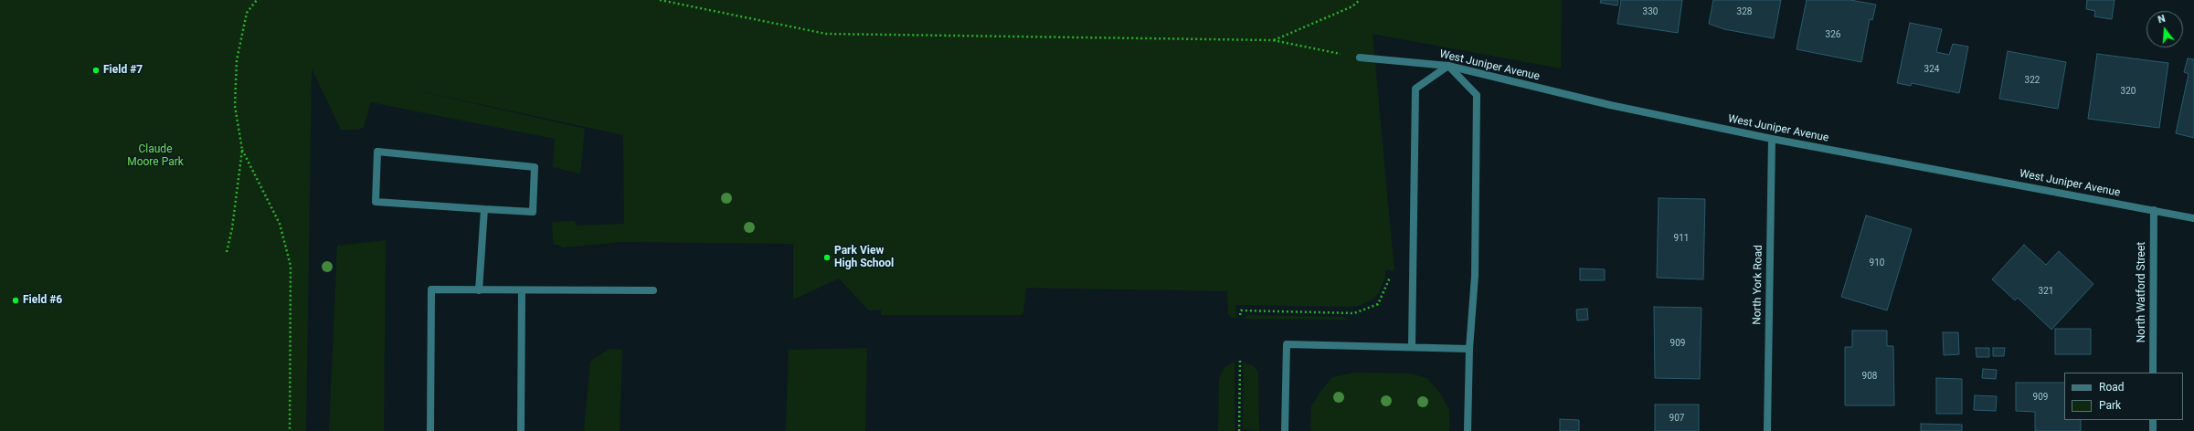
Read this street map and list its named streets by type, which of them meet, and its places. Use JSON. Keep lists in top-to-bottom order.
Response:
{
  "streets": {
    "street": ["West Juniper Avenue", "North York Road", "North Watford Street"]
  },
  "crossings": [
    ["West Juniper Avenue", "North York Road"],
    ["West Juniper Avenue", "North Watford Street"]
  ],
  "parks": ["Claude Moore Park"],
  "places": ["Field #7", "Park View High School", "Field #6"],
  "house_numbers": [
    "330",
    "328",
    "326",
    "324",
    "322",
    "320",
    "911",
    "910",
    "321",
    "909",
    "908",
    "909",
    "907"
  ],
  "legend": ["Road", "Park"],
  "north": "top"
}
